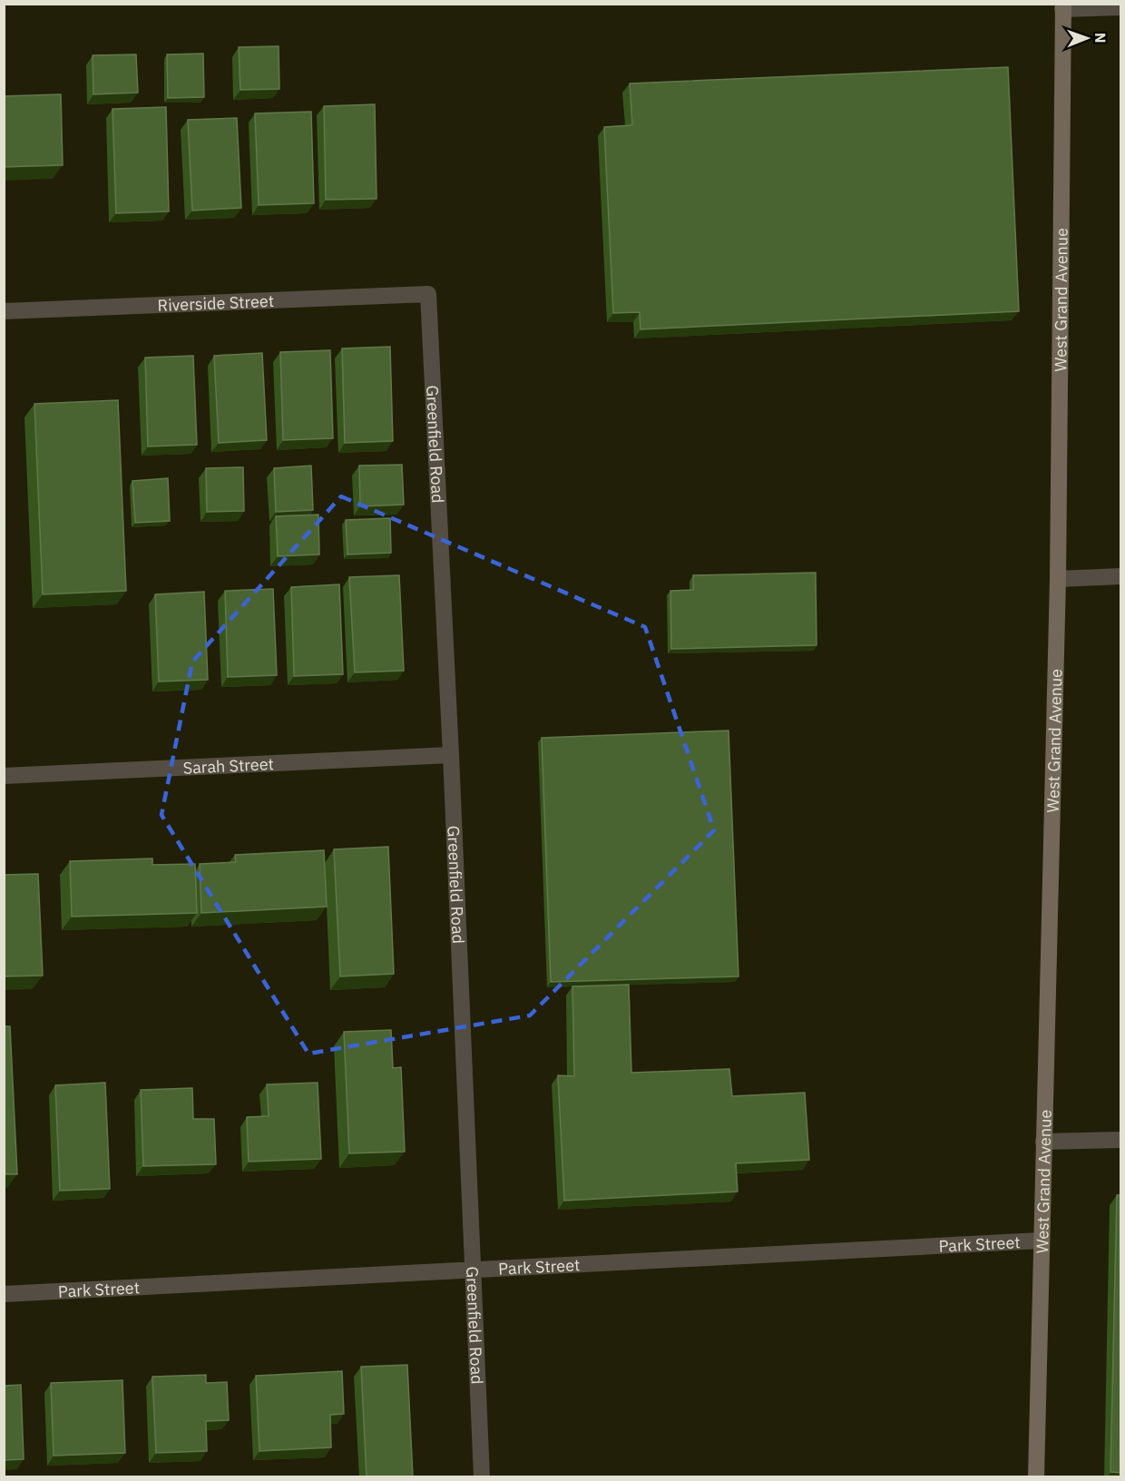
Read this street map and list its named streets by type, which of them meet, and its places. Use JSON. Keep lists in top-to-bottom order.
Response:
{
  "streets": {
    "main road": ["West Grand Avenue"],
    "street": [
      "Riverside Street",
      "Greenfield Road",
      "Sarah Street",
      "Park Street"
    ]
  },
  "crossings": [
    ["West Grand Avenue", "Park Street"],
    ["Riverside Street", "Greenfield Road"],
    ["Greenfield Road", "Sarah Street"],
    ["Greenfield Road", "Park Street"]
  ],
  "north": "right"
}
